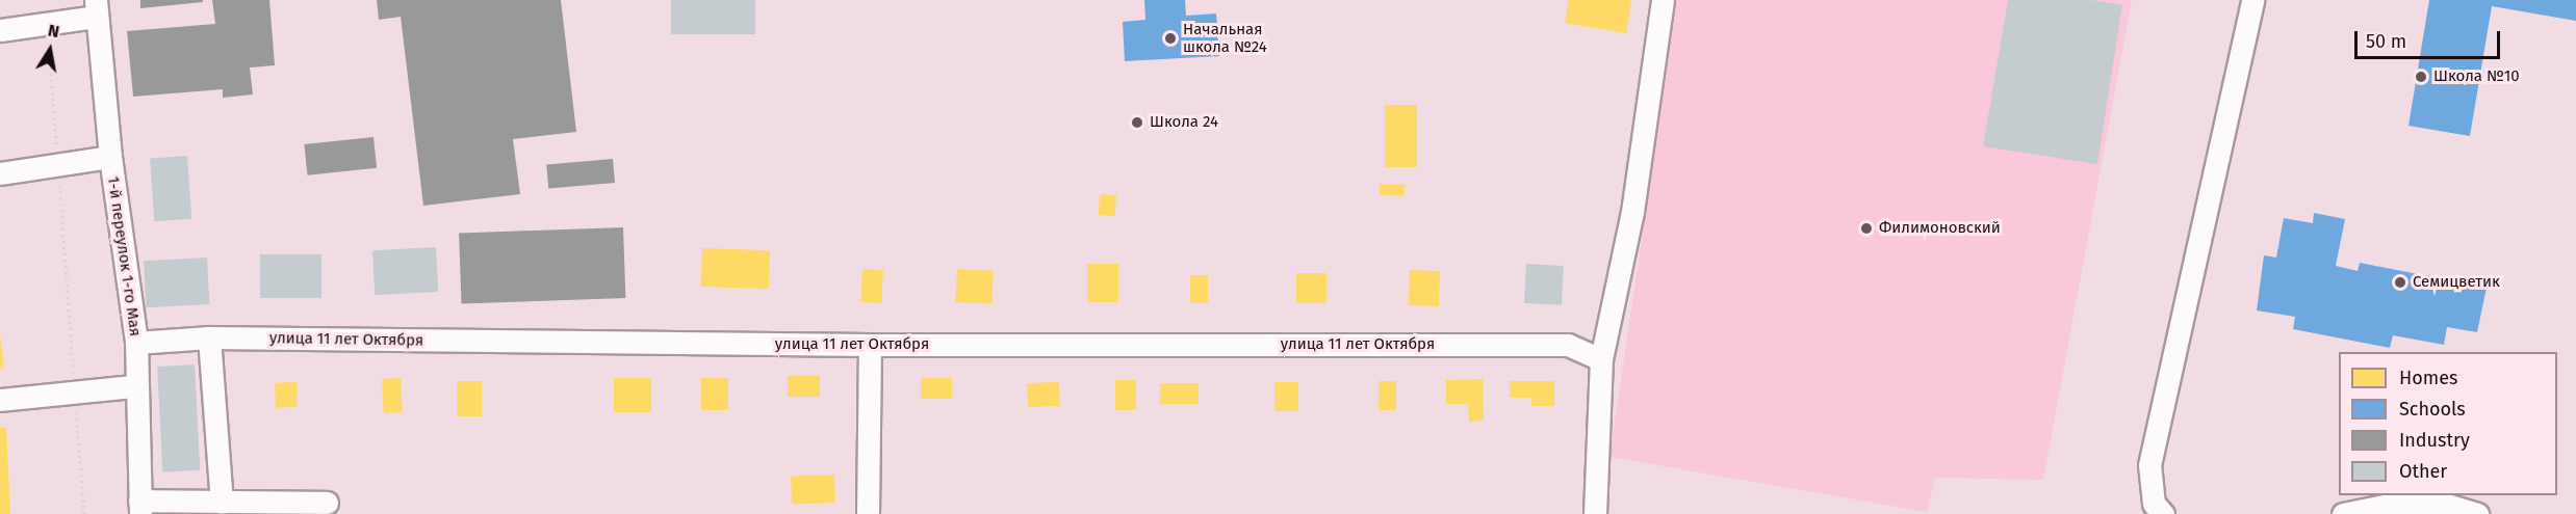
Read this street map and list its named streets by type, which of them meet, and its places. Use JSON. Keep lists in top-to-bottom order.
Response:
{
  "streets": {
    "street": ["1-й переулок 1-го Мая", "улица 11 лет Октября"]
  },
  "crossings": [
    ["1-й переулок 1-го Мая", "улица 11 лет Октября"]
  ],
  "places": [
    "Начальная школа №24",
    "Школа №10",
    "Школа 24",
    "Филимоновский",
    "Семицветик"
  ],
  "legend": [
    "Homes",
    "Schools",
    "Industry",
    "Other"
  ],
  "scale_bar": "50 m",
  "north": "top"
}
